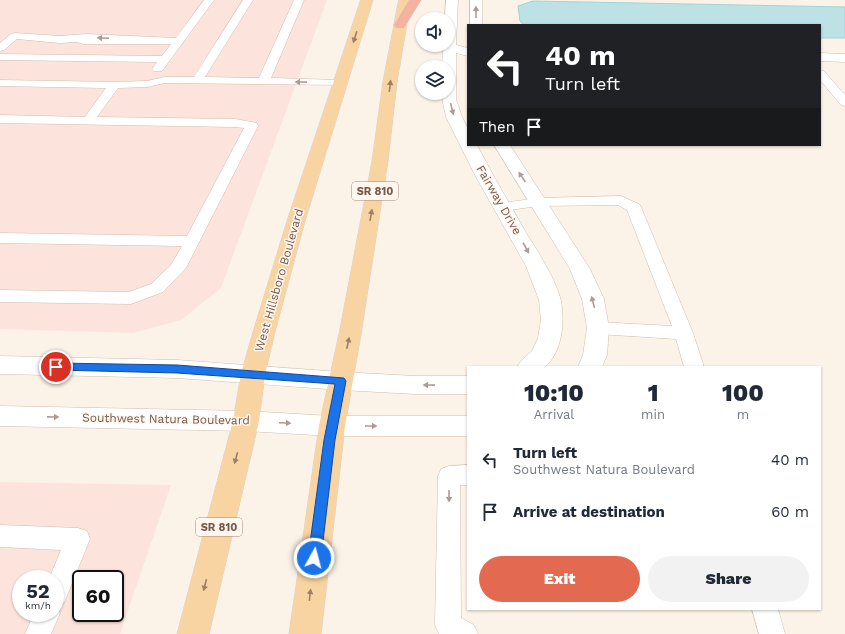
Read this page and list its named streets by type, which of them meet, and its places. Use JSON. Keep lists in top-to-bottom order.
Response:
{
  "streets": {
    "main road": ["SR 810", "West Hillsboro Boulevard"],
    "street": ["Fairway Drive", "Southwest Natura Boulevard"]
  },
  "crossings": [
    ["SR 810", "Southwest Natura Boulevard"],
    ["West Hillsboro Boulevard", "Southwest Natura Boulevard"]
  ],
  "page": {
    "turn": ["40 m", "Turn left"],
    "then": "Then",
    "eta": [
      "10:10",
      "Arrival",
      "1",
      "min",
      "100",
      "m"
    ],
    "list": [
      {
        "name": "Turn left",
        "note": "Southwest Natura Boulevard",
        "value": "40 m"
      },
      {
        "name": "Arrive at destination",
        "value": "60 m"
      }
    ],
    "buttons": ["Exit", "Share"],
    "speed": "52 km/h",
    "limit": "60"
  }
}
